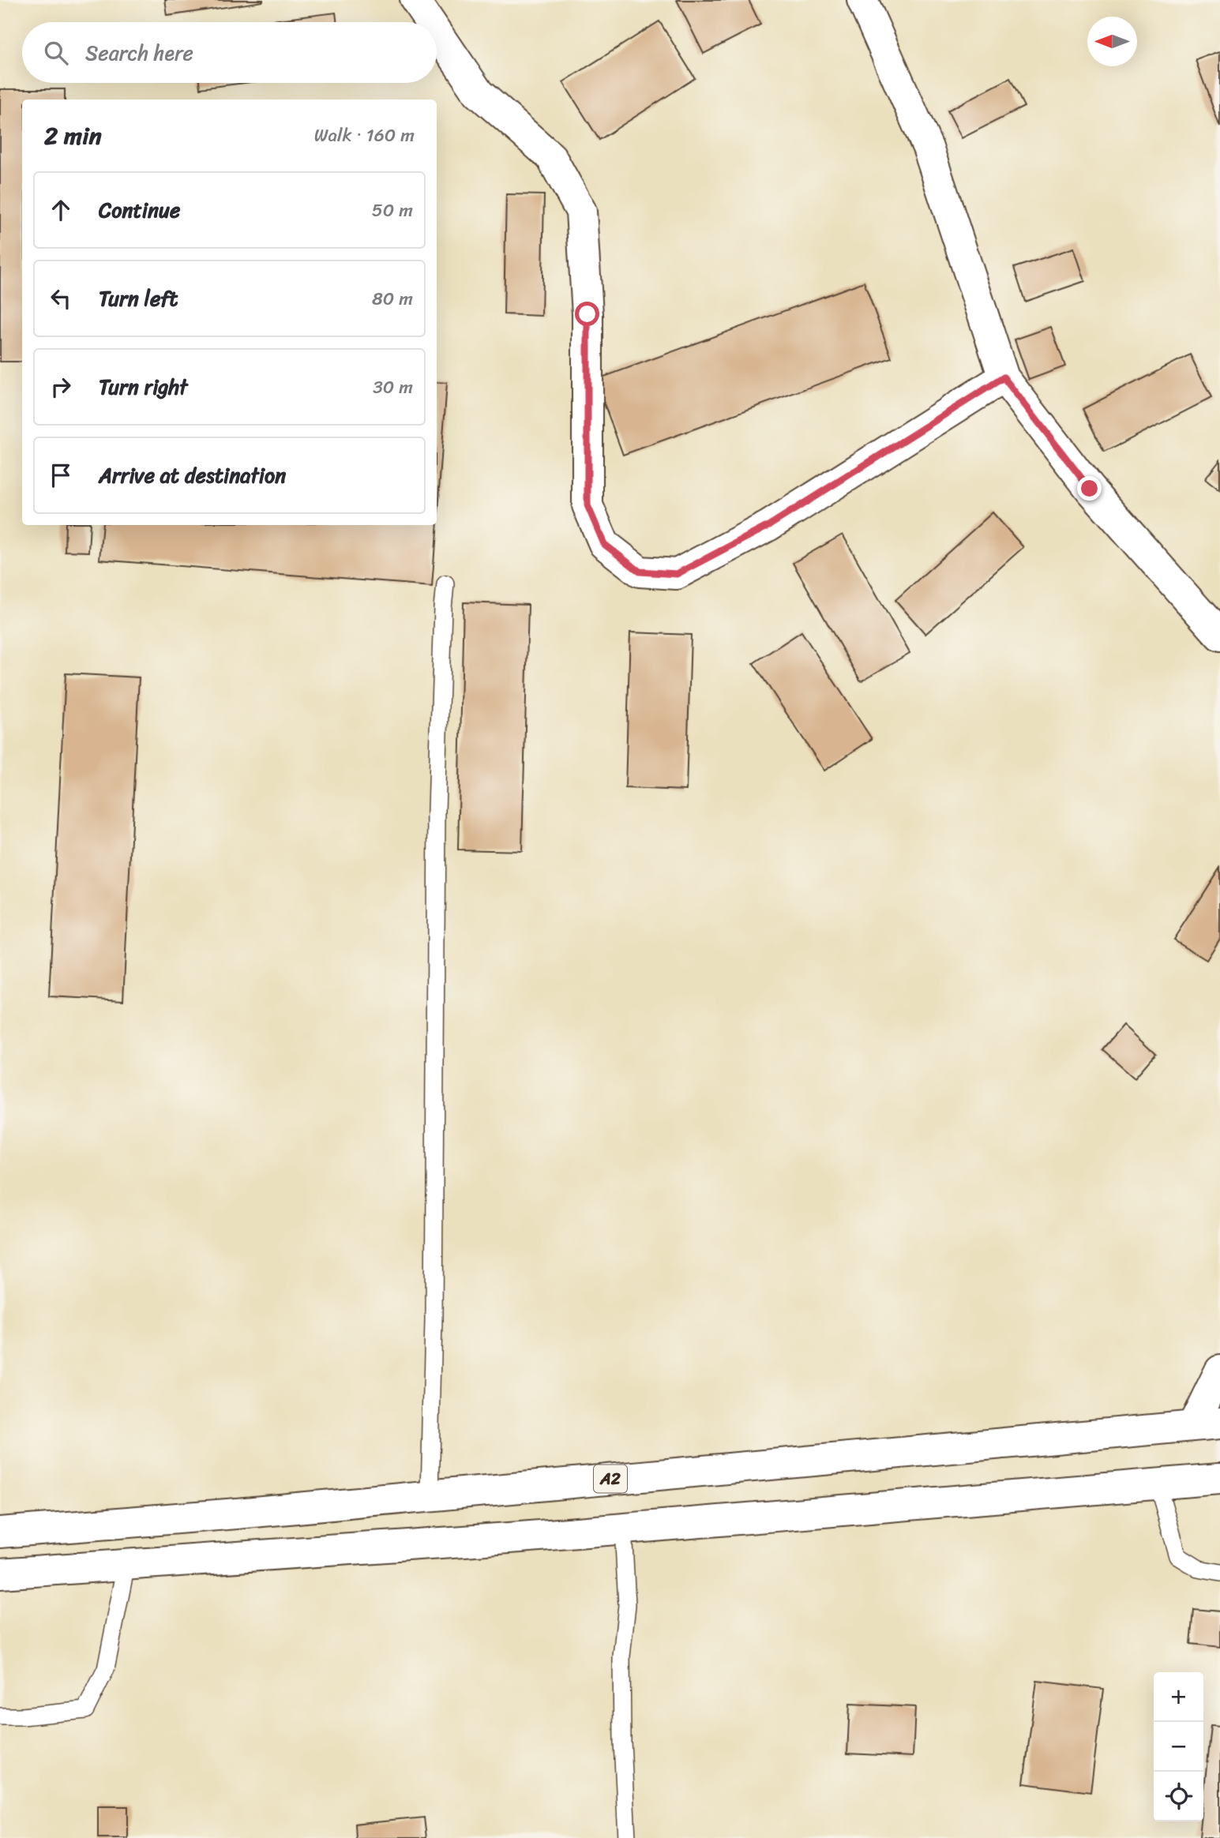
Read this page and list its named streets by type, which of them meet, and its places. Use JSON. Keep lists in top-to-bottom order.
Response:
{
  "streets": {
    "main road": ["A2"]
  },
  "north": "left",
  "page": {
    "search": "Search here",
    "heading": ["2 min", "Walk · 160 m"],
    "list": [
      ["Continue", "50 m"],
      ["Turn left", "80 m"],
      ["Turn right", "30 m"],
      "Arrive at destination"
    ],
    "map_buttons": ["+", "−"]
  }
}
